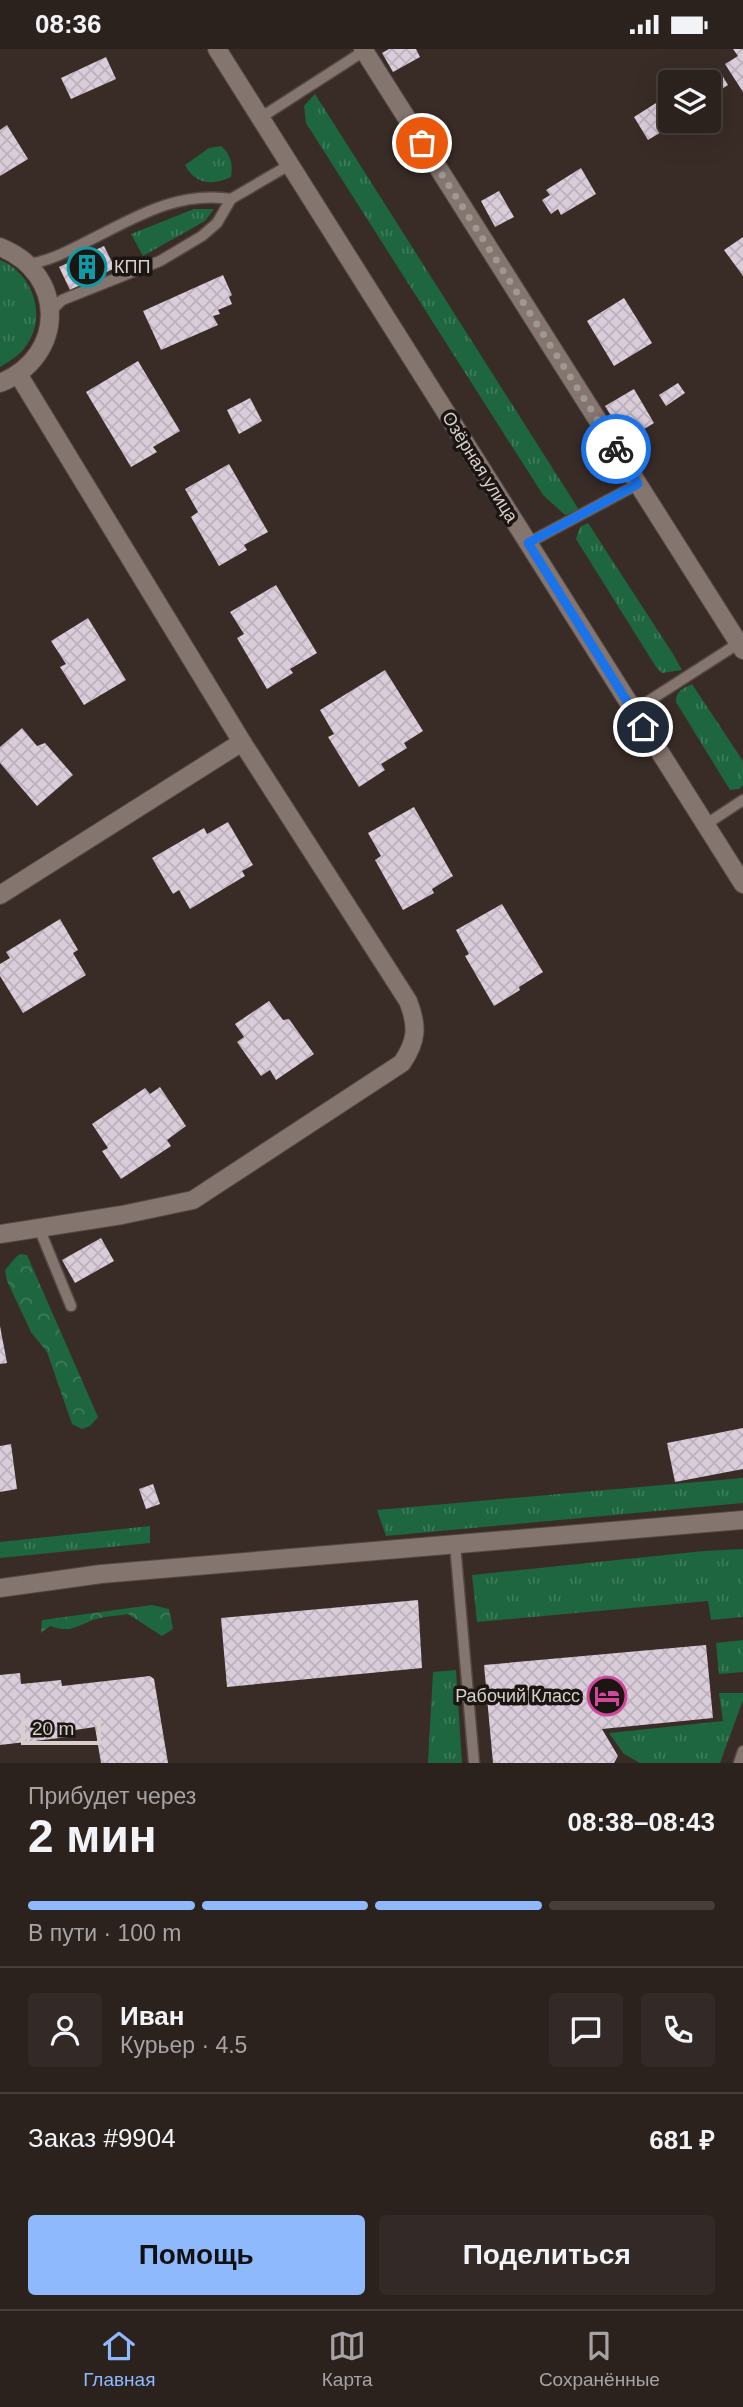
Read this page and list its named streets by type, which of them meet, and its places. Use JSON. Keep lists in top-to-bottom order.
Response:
{
  "streets": {
    "street": ["Озёрная улица"]
  },
  "places": {
    "building": ["КПП"],
    "hotel": ["Рабочий Класс"]
  },
  "scale_bar": "20 m",
  "page": {
    "status": "08:36",
    "scale": "20 m",
    "heading": ["2 мин", "Прибудет через", "08:38–08:43"],
    "panel": [
      "Иван",
      "Курьер · 4.5",
      "Заказ #9904",
      "681 ₽"
    ],
    "bar": "В пути · 100 m",
    "buttons": ["Помощь", "Поделиться"],
    "tabs": ["Главная", "Карта", "Сохранённые"]
  }
}
